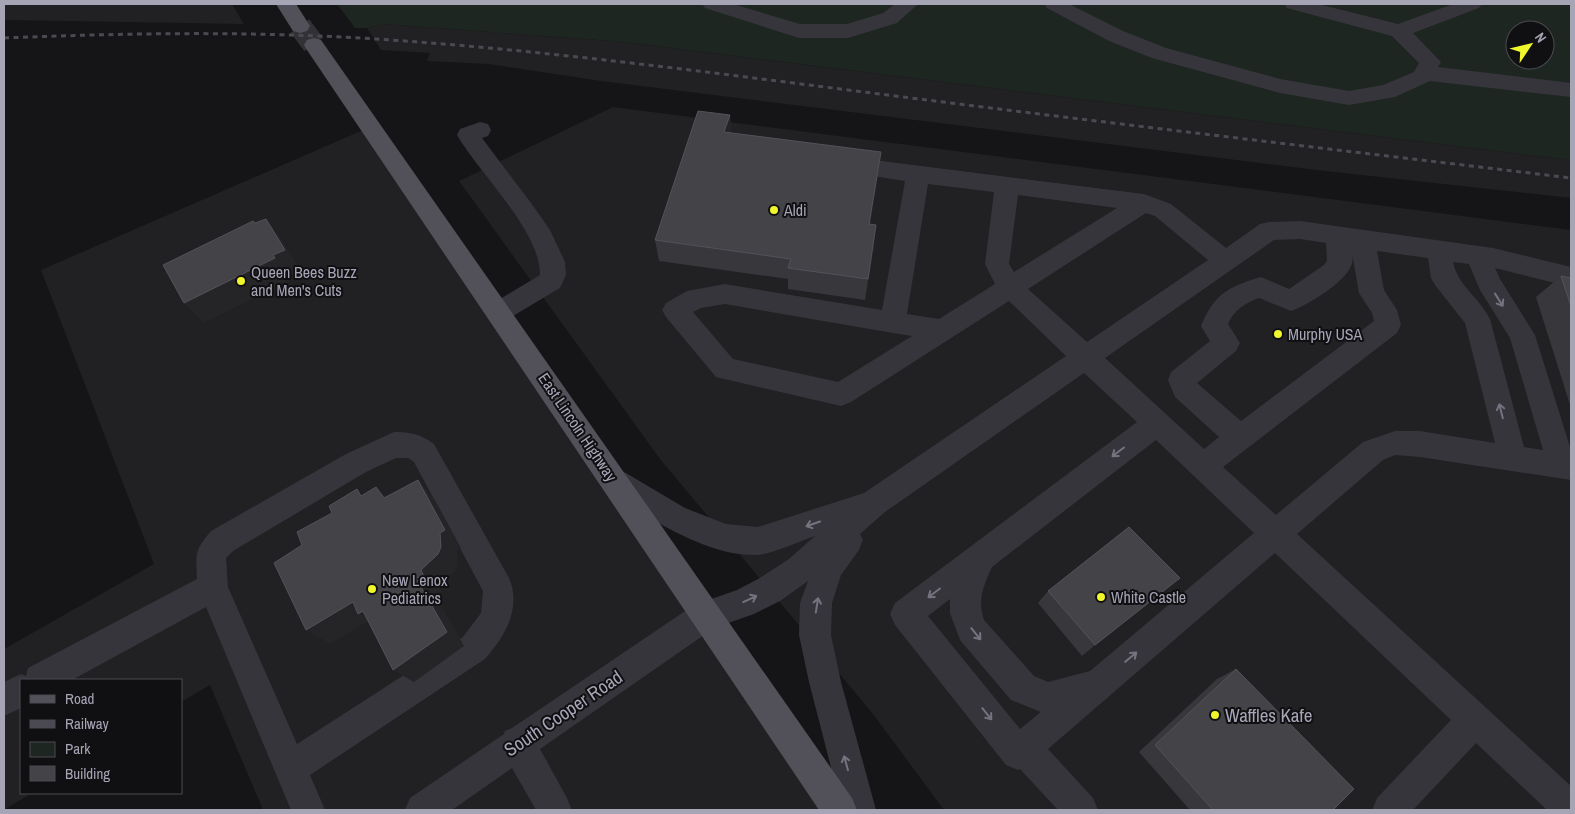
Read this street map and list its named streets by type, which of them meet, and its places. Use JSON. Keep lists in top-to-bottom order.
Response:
{
  "streets": {
    "main road": ["East Lincoln Highway"],
    "street": ["South Cooper Road"]
  },
  "crossings": [
    ["East Lincoln Highway", "South Cooper Road"]
  ],
  "one_way": ["South Cooper Road"],
  "places": [
    "Aldi",
    "Queen Bees Buzz and Men's Cuts",
    "Murphy USA",
    "New Lenox Pediatrics",
    "White Castle",
    "Waffles Kafe"
  ],
  "legend": [
    "Road",
    "Railway",
    "Park",
    "Building"
  ],
  "north": "top right"
}
